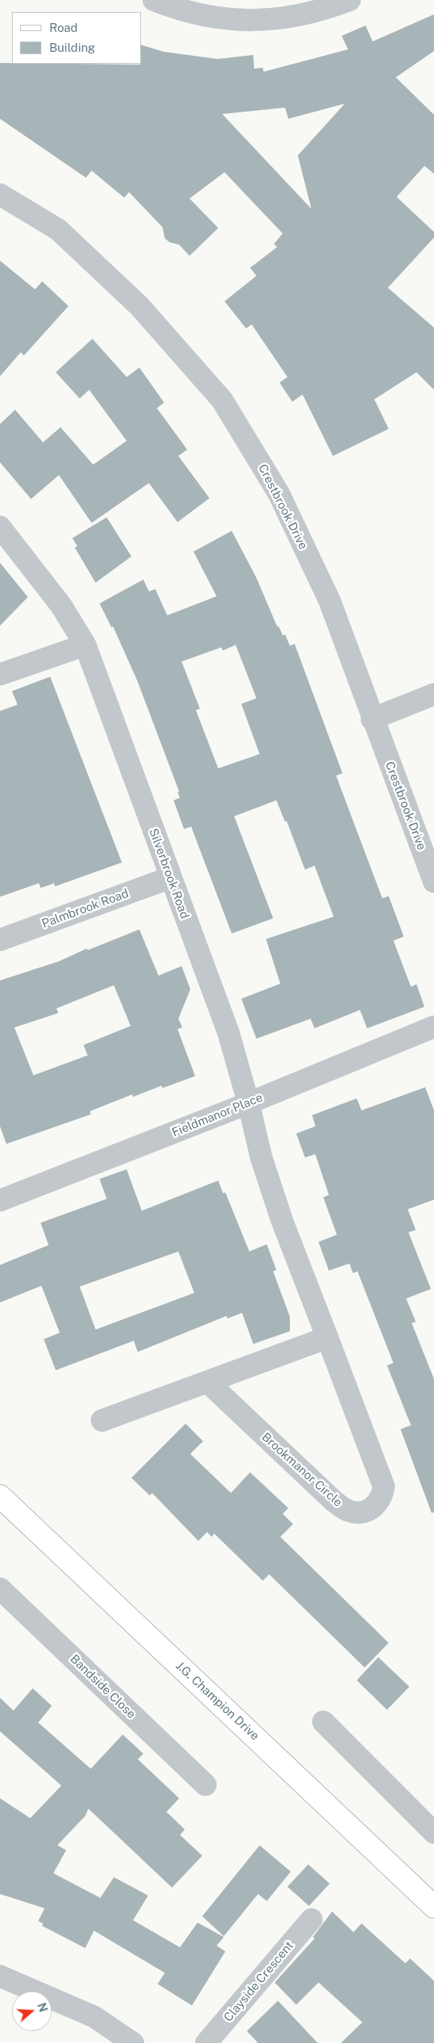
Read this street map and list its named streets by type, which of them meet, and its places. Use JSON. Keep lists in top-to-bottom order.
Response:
{
  "streets": {
    "main road": ["J.G. Champion Drive"],
    "street": [
      "Crestbrook Drive",
      "Silverbrook Road",
      "Palmbrook Road",
      "Fieldmanor Place",
      "Brookmanor Circle",
      "Bandside Close",
      "Clayside Crescent"
    ]
  },
  "crossings": [
    ["Silverbrook Road", "Palmbrook Road"],
    ["Silverbrook Road", "Fieldmanor Place"],
    ["Silverbrook Road", "Brookmanor Circle"],
    ["Fieldmanor Place", "Brookmanor Circle"]
  ],
  "legend": ["Road", "Building"],
  "north": "right"
}
